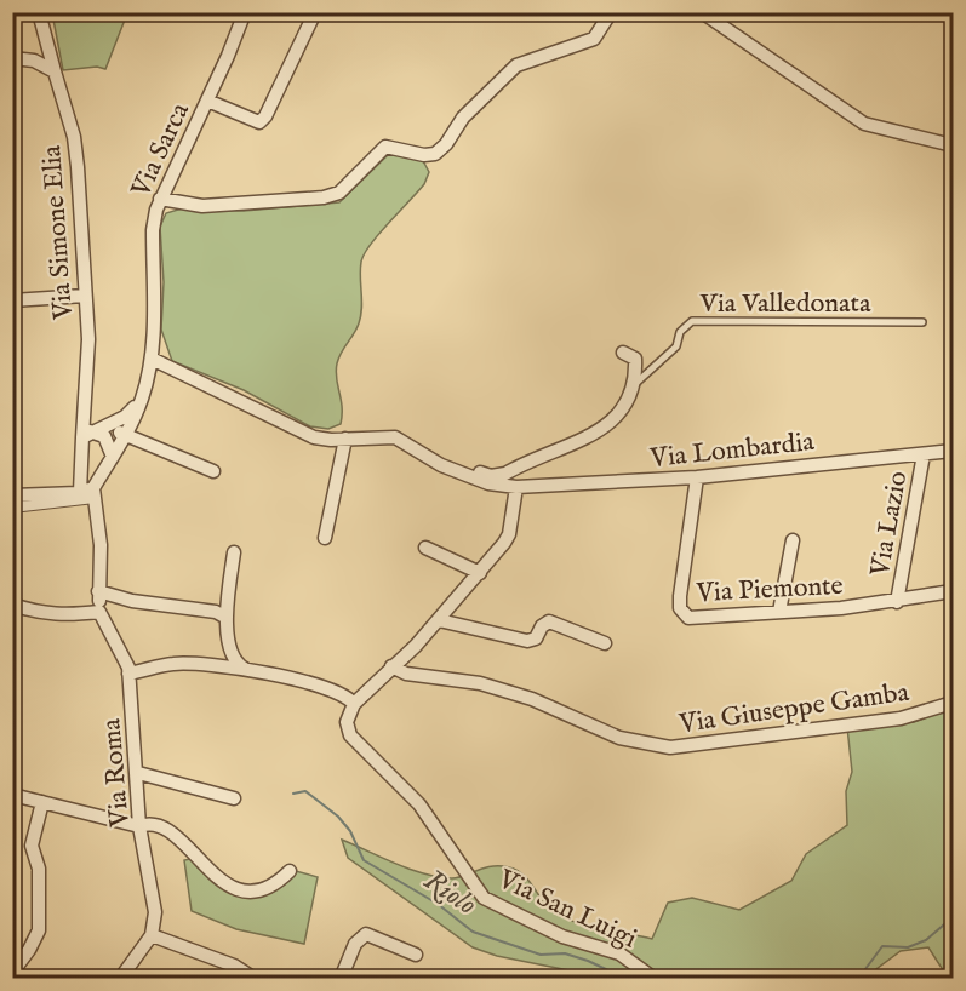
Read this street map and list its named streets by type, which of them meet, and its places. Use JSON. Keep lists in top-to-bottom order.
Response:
{
  "streets": {
    "street": [
      "Via Sarca",
      "Via Simone Elia",
      "Via Lombardia",
      "Via Lazio",
      "Via Piemonte",
      "Via Giuseppe Gamba",
      "Via Roma",
      "Via San Luigi"
    ],
    "lane": ["Via Valledonata"]
  },
  "crossings": [
    ["Via Sarca", "Via Simone Elia"],
    ["Via Simone Elia", "Via Roma"],
    ["Via Lombardia", "Via Lazio"],
    ["Via Lombardia", "Via Piemonte"],
    ["Via Lazio", "Via Piemonte"]
  ],
  "water": ["Riolo"]
}
